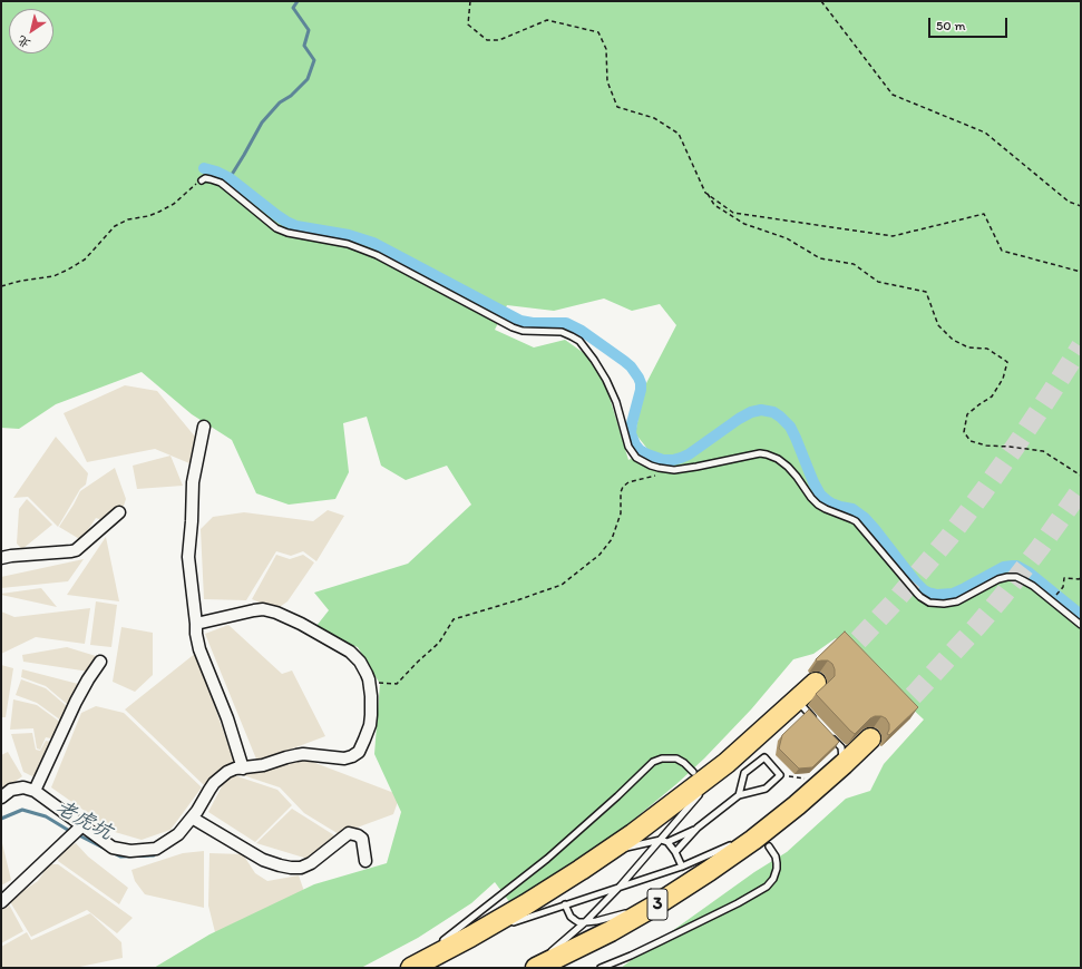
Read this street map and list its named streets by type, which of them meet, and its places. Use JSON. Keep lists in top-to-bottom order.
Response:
{
  "streets": {
    "highway": ["3"]
  },
  "water": ["老虎坑"],
  "scale_bar": "50 m",
  "north": "bottom left"
}
